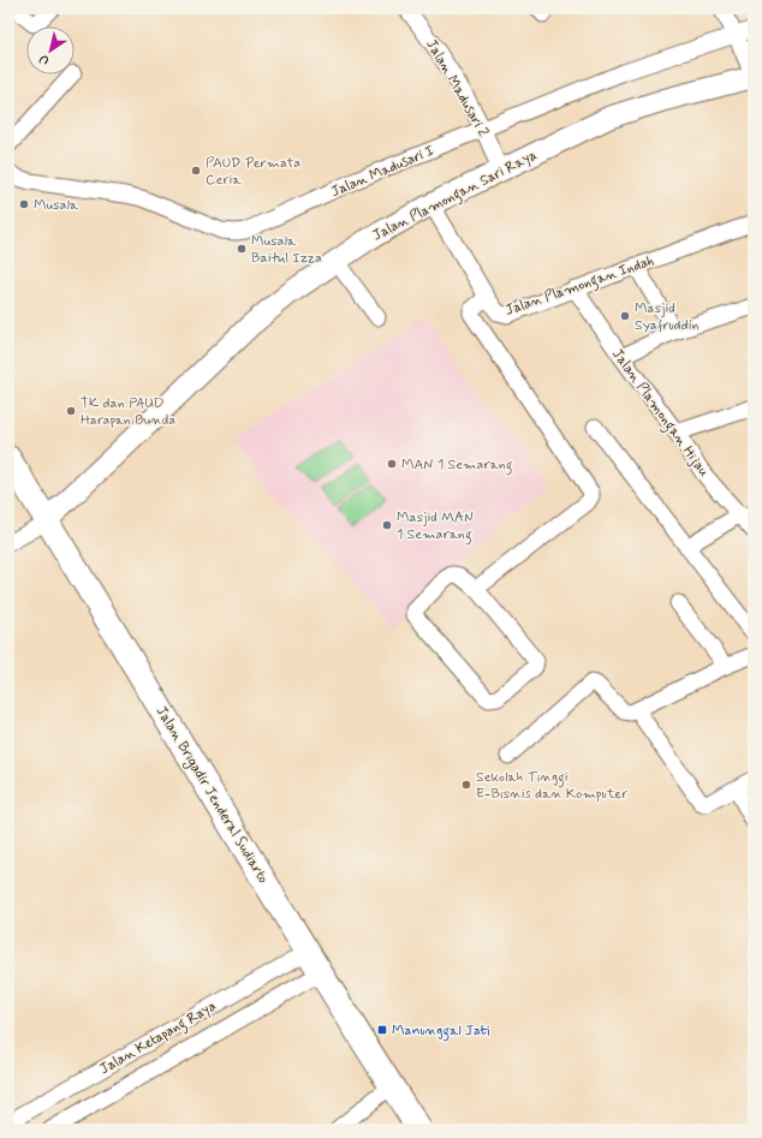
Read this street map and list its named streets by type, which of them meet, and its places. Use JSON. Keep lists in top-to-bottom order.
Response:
{
  "streets": {
    "main road": ["Jalan Brigadir Jenderal Sudiarto"],
    "street": [
      "Jalan Madusari 2",
      "Jalan Madusari I",
      "Jalan Plamongan Sari Raya",
      "Jalan Plamongan Indah",
      "Jalan Plamongan Hijau",
      "Jalan Ketapang Raya"
    ]
  },
  "crossings": [
    ["Jalan Madusari 2", "Jalan Madusari I"],
    ["Jalan Madusari 2", "Jalan Plamongan Sari Raya"],
    ["Jalan Madusari I", "Jalan Plamongan Sari Raya"],
    ["Jalan Plamongan Sari Raya", "Jalan Plamongan Indah"],
    ["Jalan Plamongan Sari Raya", "Jalan Brigadir Jenderal Sudiarto"],
    ["Jalan Plamongan Indah", "Jalan Plamongan Hijau"],
    ["Jalan Brigadir Jenderal Sudiarto", "Jalan Ketapang Raya"]
  ],
  "places": {
    "other": [
      "PAUD Permata Ceria",
      "Musala",
      "Musala Baitul Izza",
      "Masjid Syafruddin",
      "TK dan PAUD Harapan Bunda",
      "MAN 1 Semarang",
      "Masjid MAN 1 Semarang",
      "Sekolah Tinggi E-Bisnis dan Komputer"
    ],
    "transit": ["Manunggal Jati"]
  },
  "north": "bottom left"
}
